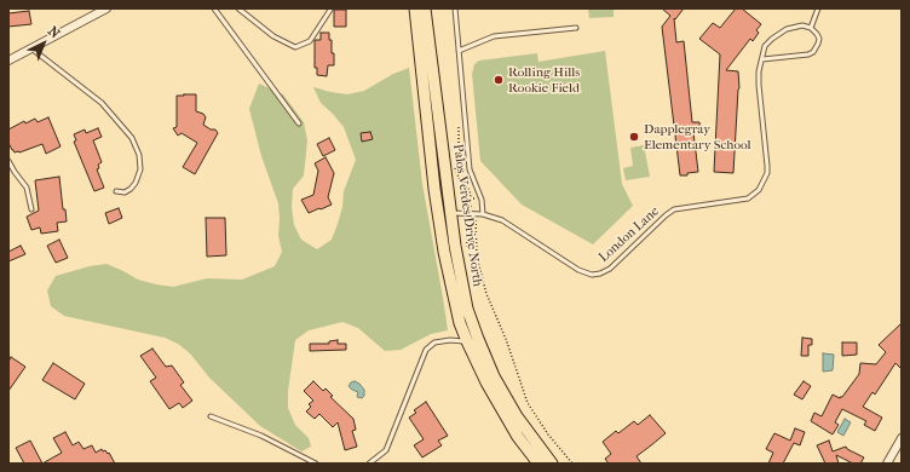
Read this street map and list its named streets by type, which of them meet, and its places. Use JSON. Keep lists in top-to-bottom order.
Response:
{
  "streets": {
    "main road": ["Palos Verdes Drive North"],
    "lane": ["London Lane"]
  },
  "crossings": [
    ["Palos Verdes Drive North", "London Lane"]
  ],
  "places": ["Rolling Hills Rookie Field", "Dapplegray Elementary School"],
  "north": "top right"
}
